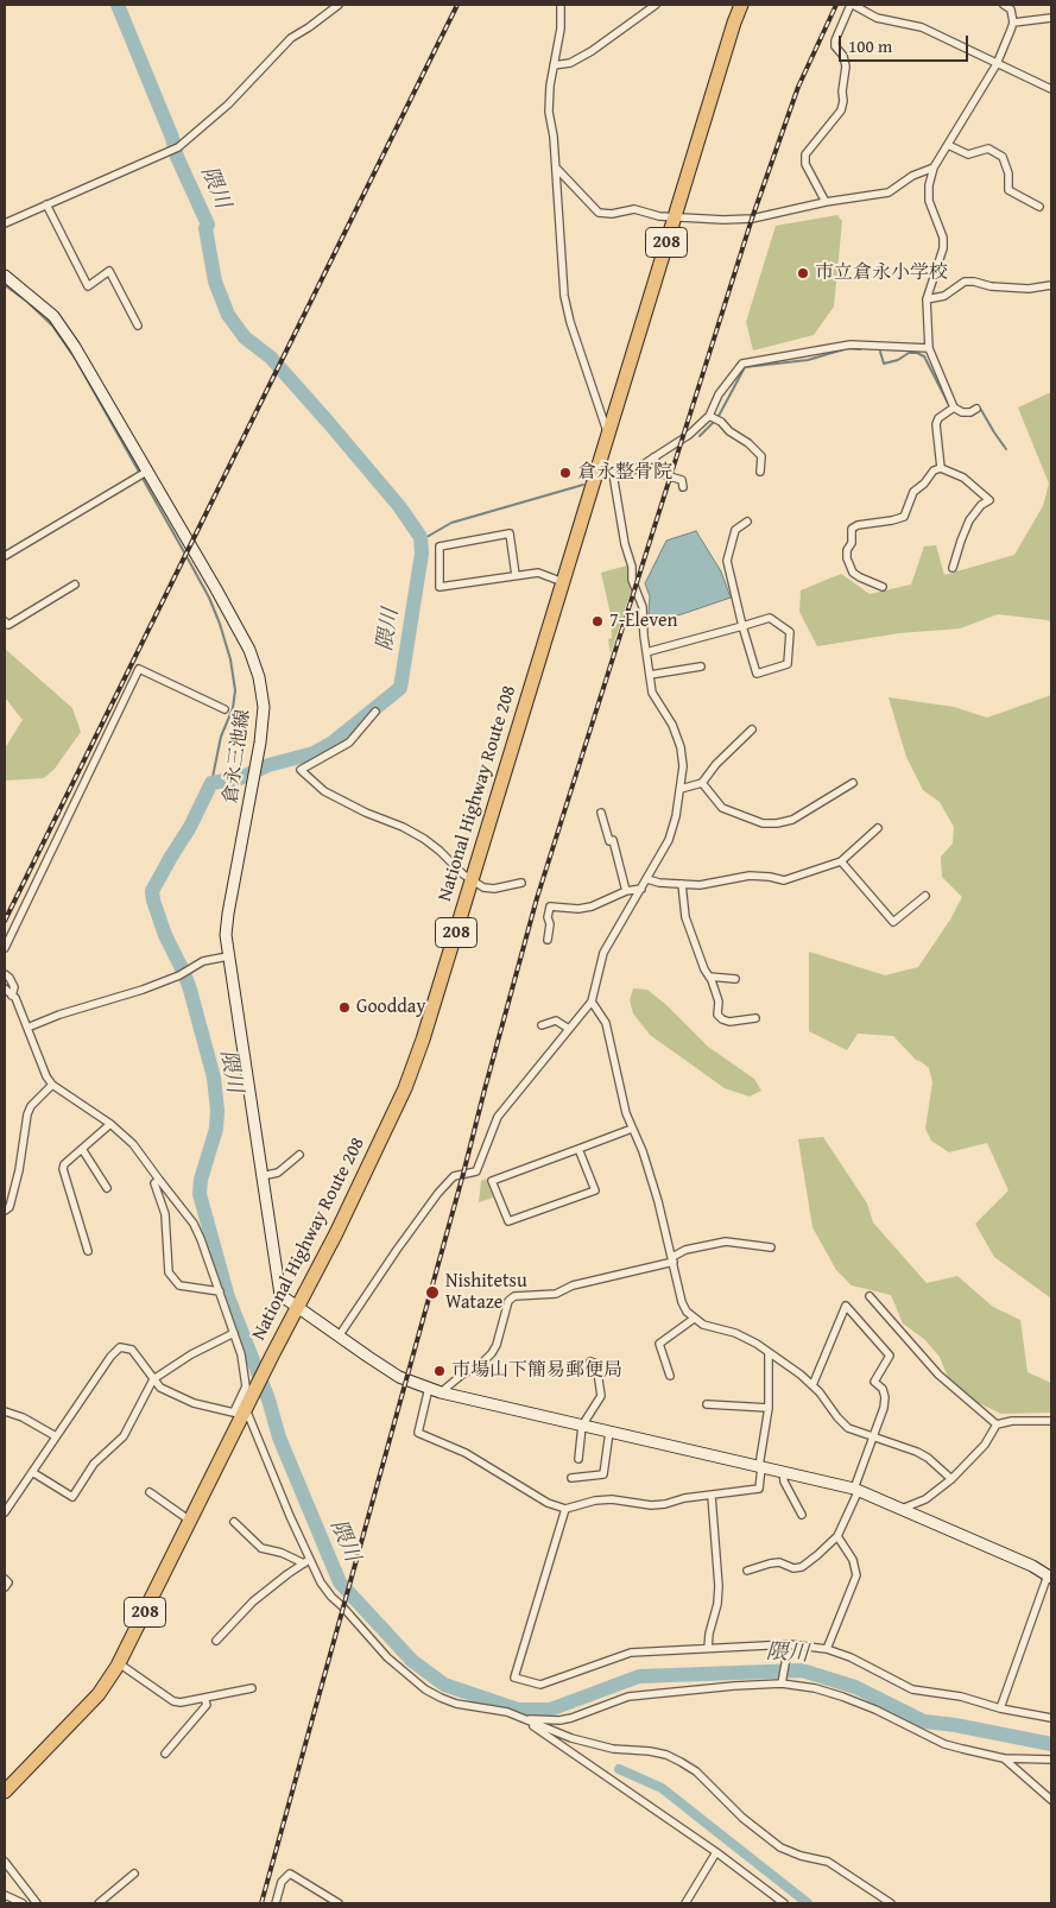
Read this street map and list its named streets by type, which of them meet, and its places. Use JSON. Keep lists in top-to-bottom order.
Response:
{
  "streets": {
    "highway": ["208", "National Highway Route 208"],
    "main road": ["倉永三池線"]
  },
  "crossings": [
    ["倉永三池線", "National Highway Route 208"]
  ],
  "water": ["隈川"],
  "places": [
    "市立倉永小学校",
    "倉永整骨院",
    "7-Eleven",
    "Goodday",
    "Nishitetsu Wataze",
    "市場山下簡易郵便局"
  ],
  "scale_bar": "100 m"
}
